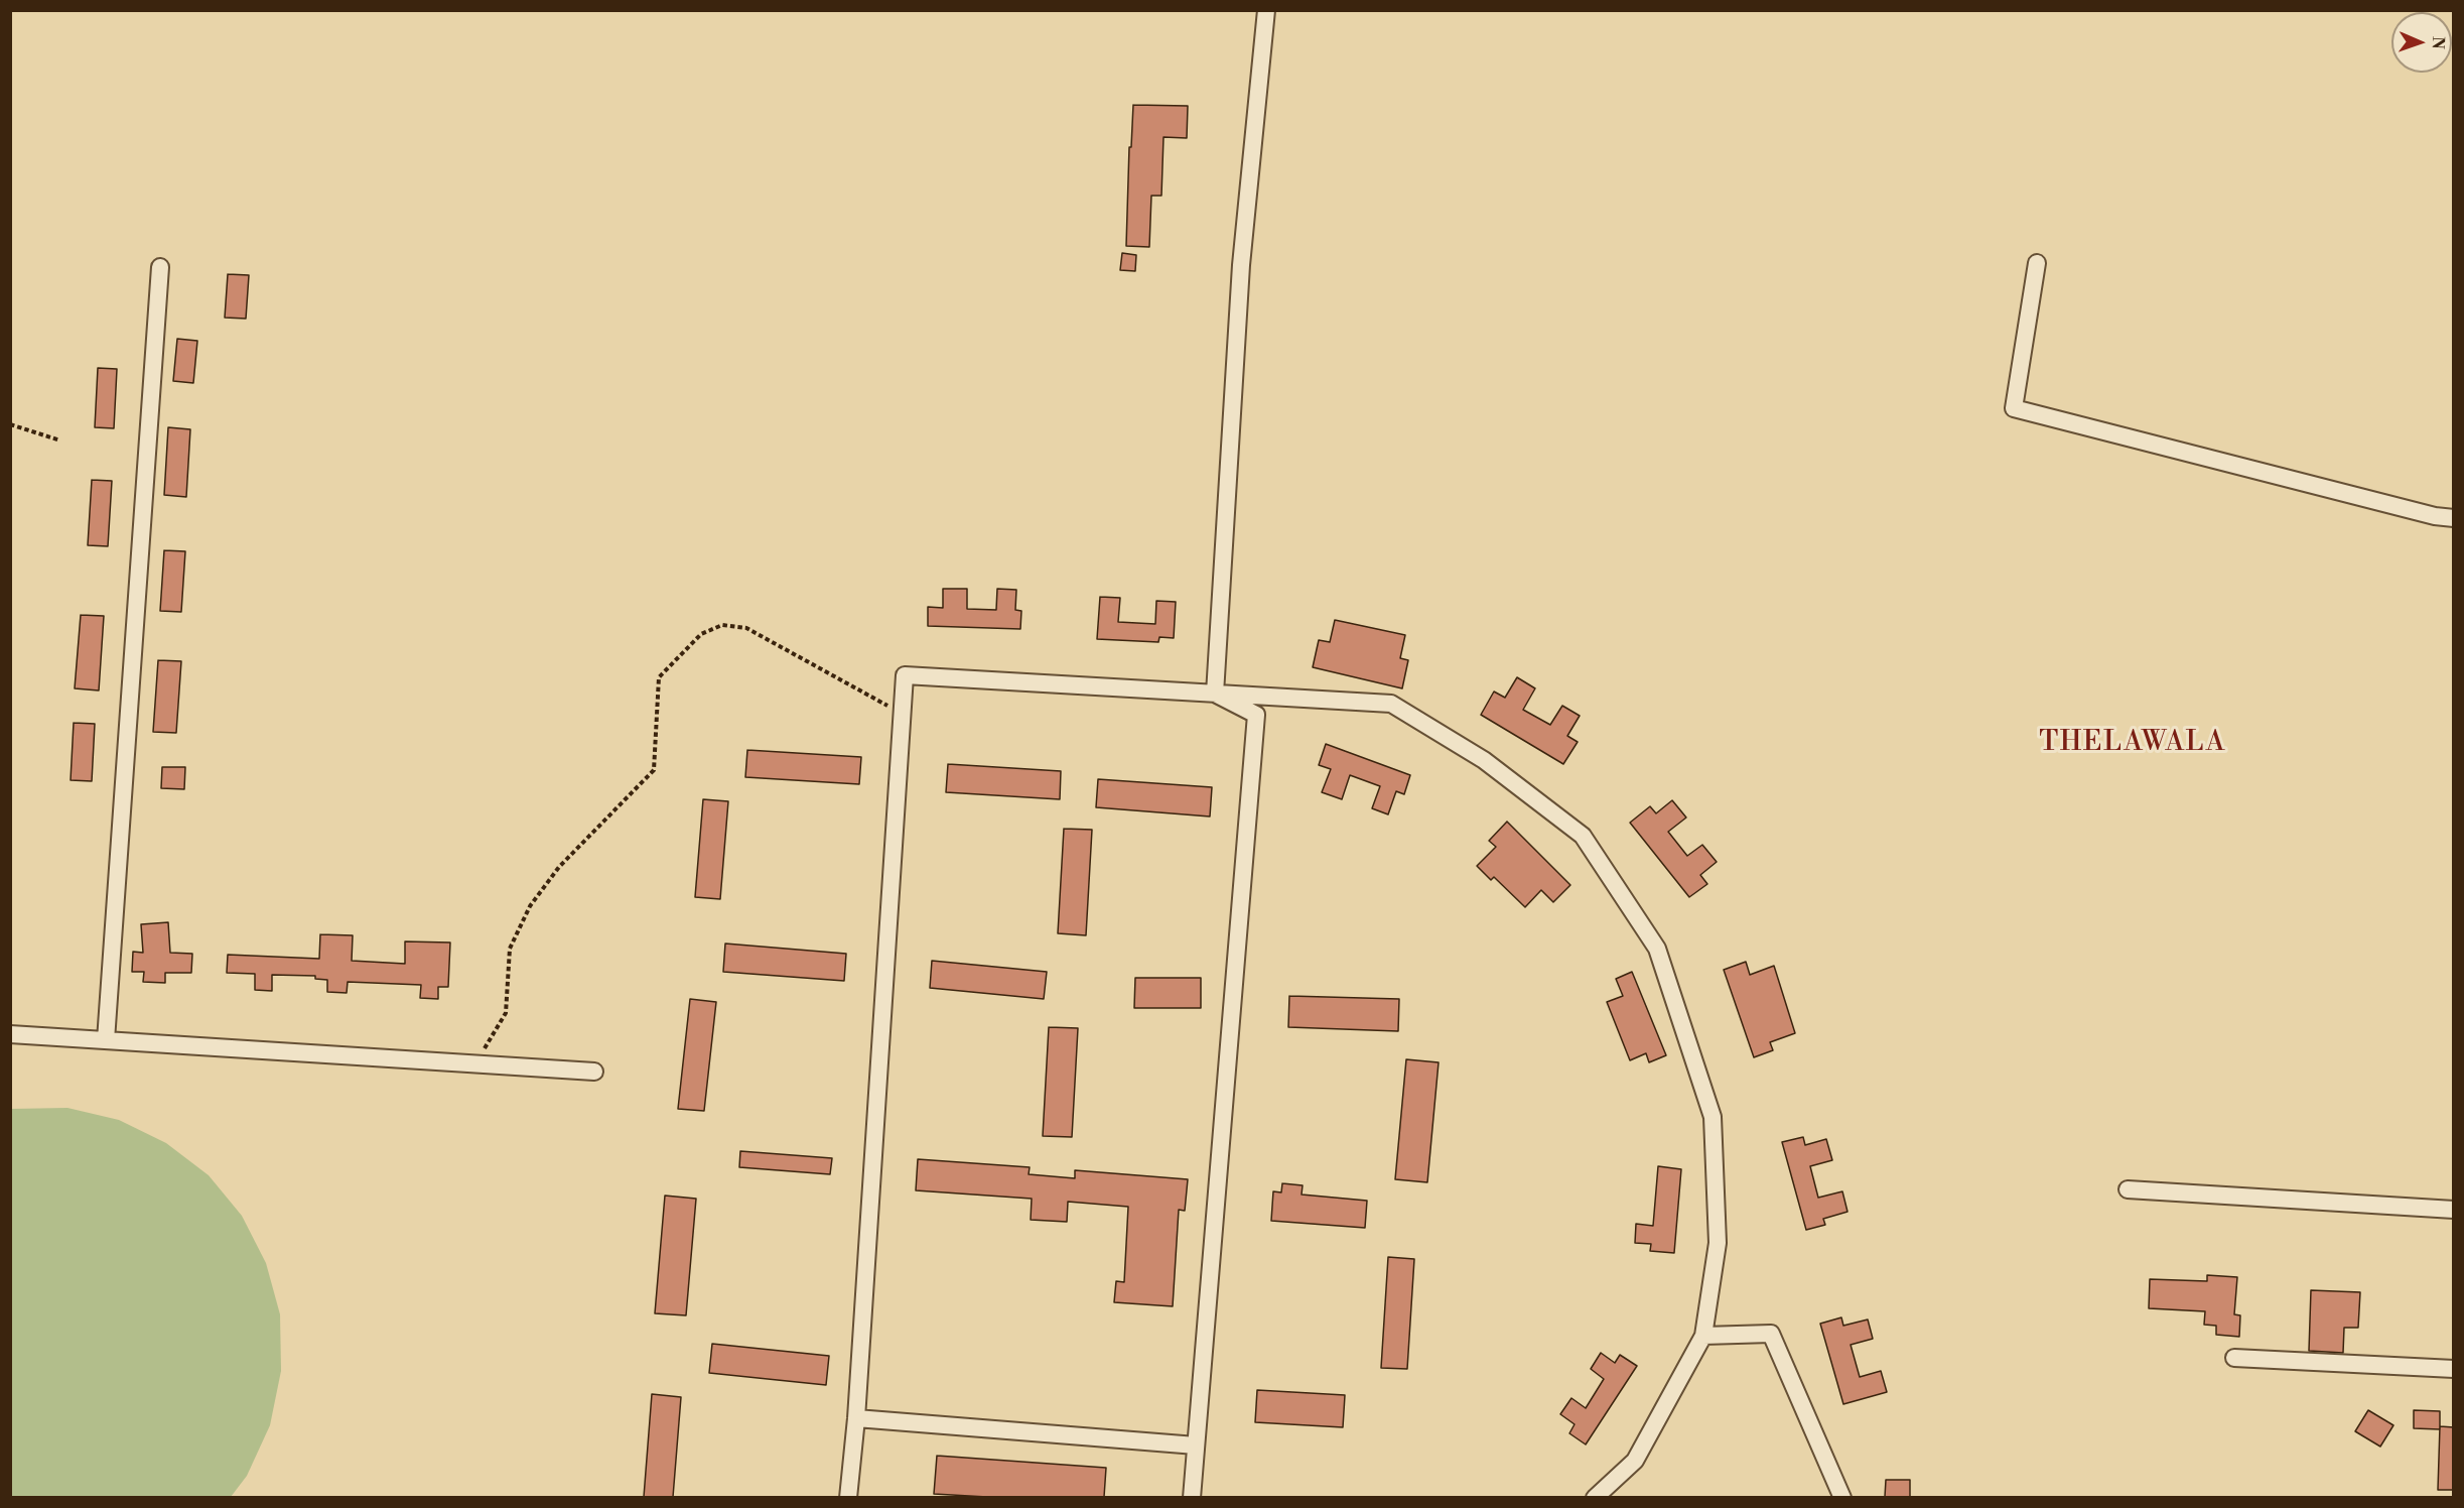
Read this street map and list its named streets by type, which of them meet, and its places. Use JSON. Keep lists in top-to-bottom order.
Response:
{
  "districts": ["THELAWALA"],
  "north": "right"
}
